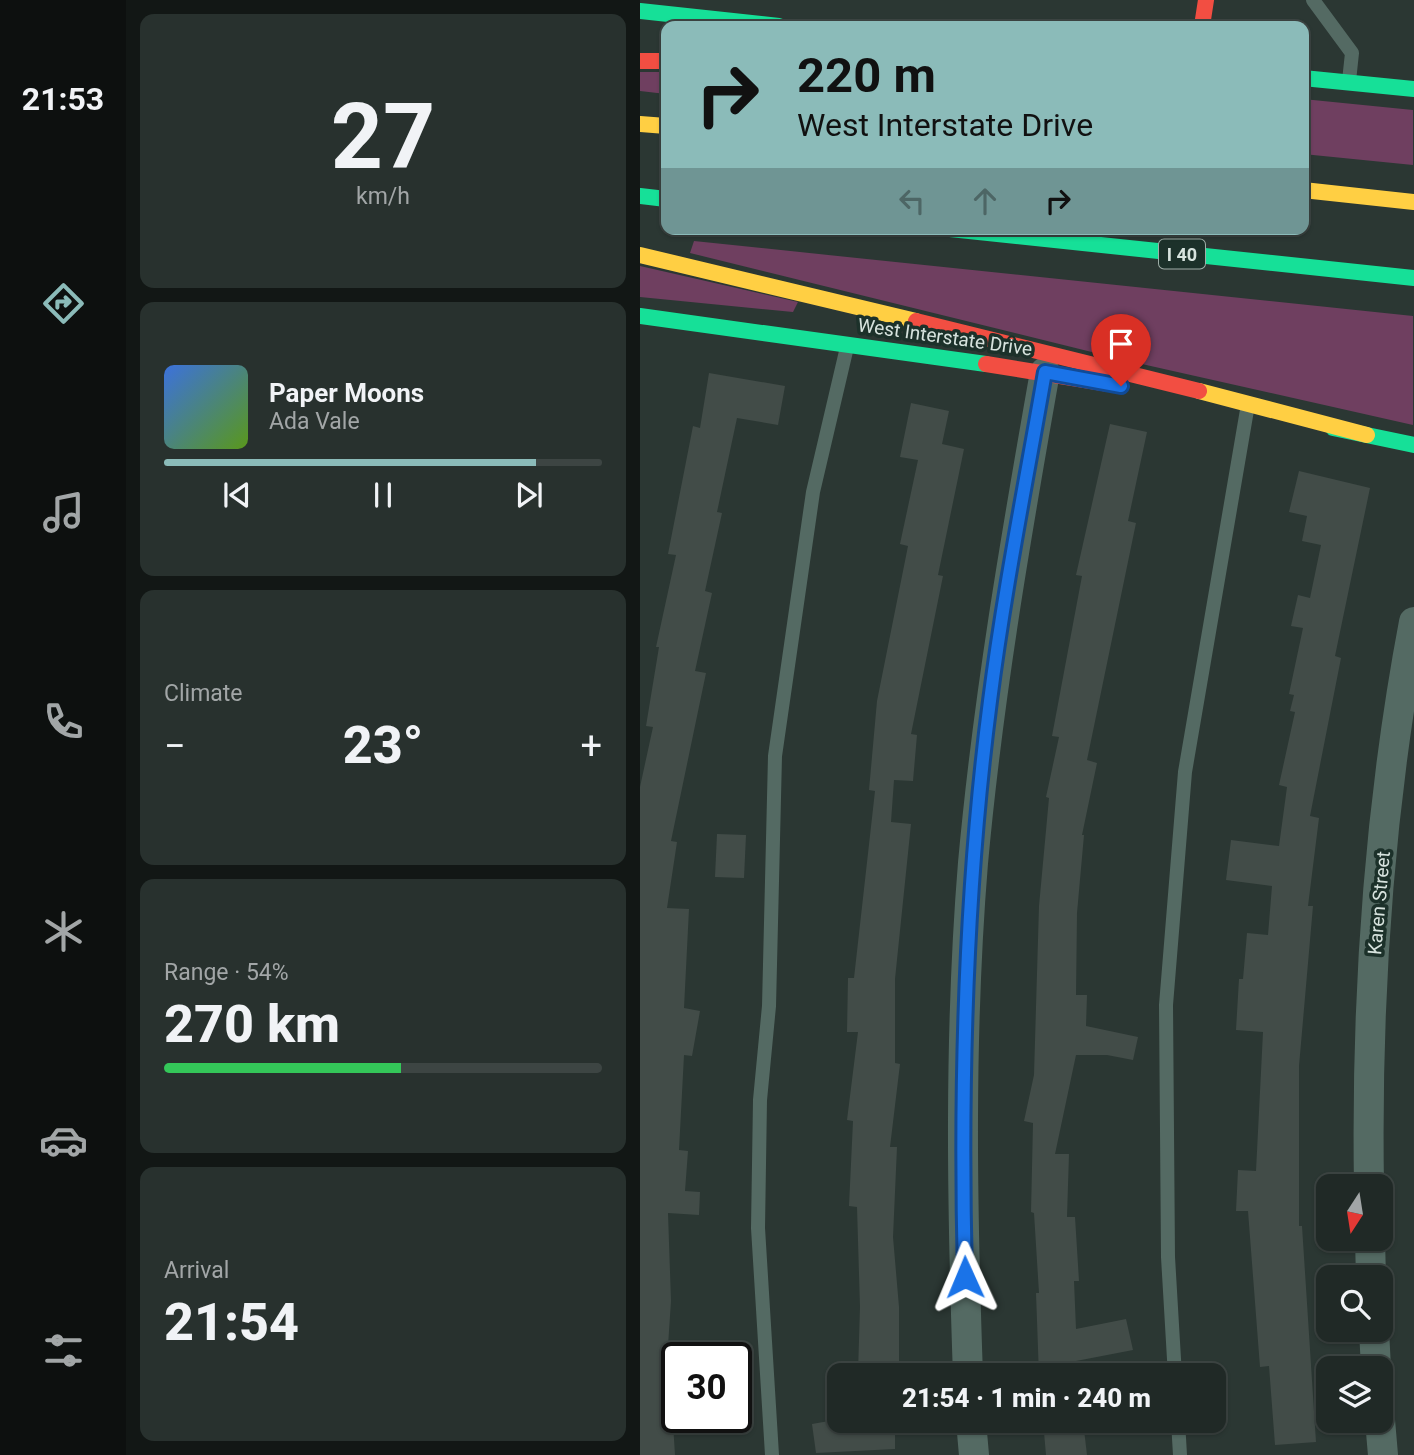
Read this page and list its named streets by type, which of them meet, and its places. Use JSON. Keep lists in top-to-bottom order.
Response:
{
  "streets": {
    "main road": ["I 40", "West Interstate Drive"],
    "street": ["Karen Street"]
  },
  "north": "bottom",
  "page": {
    "tabs": "21:53",
    "tile": [
      ["27", "km/h"],
      "Climate",
      ["Range · 54%", "270 km"],
      ["Arrival", "21:54"]
    ],
    "turn": ["220 m", "West Interstate Drive"],
    "song": ["Paper Moons", "Ada Vale"],
    "heat": ["−", "23°", "+"],
    "limit": "30",
    "trip": "21:54 · 1 min · 240 m"
  }
}
